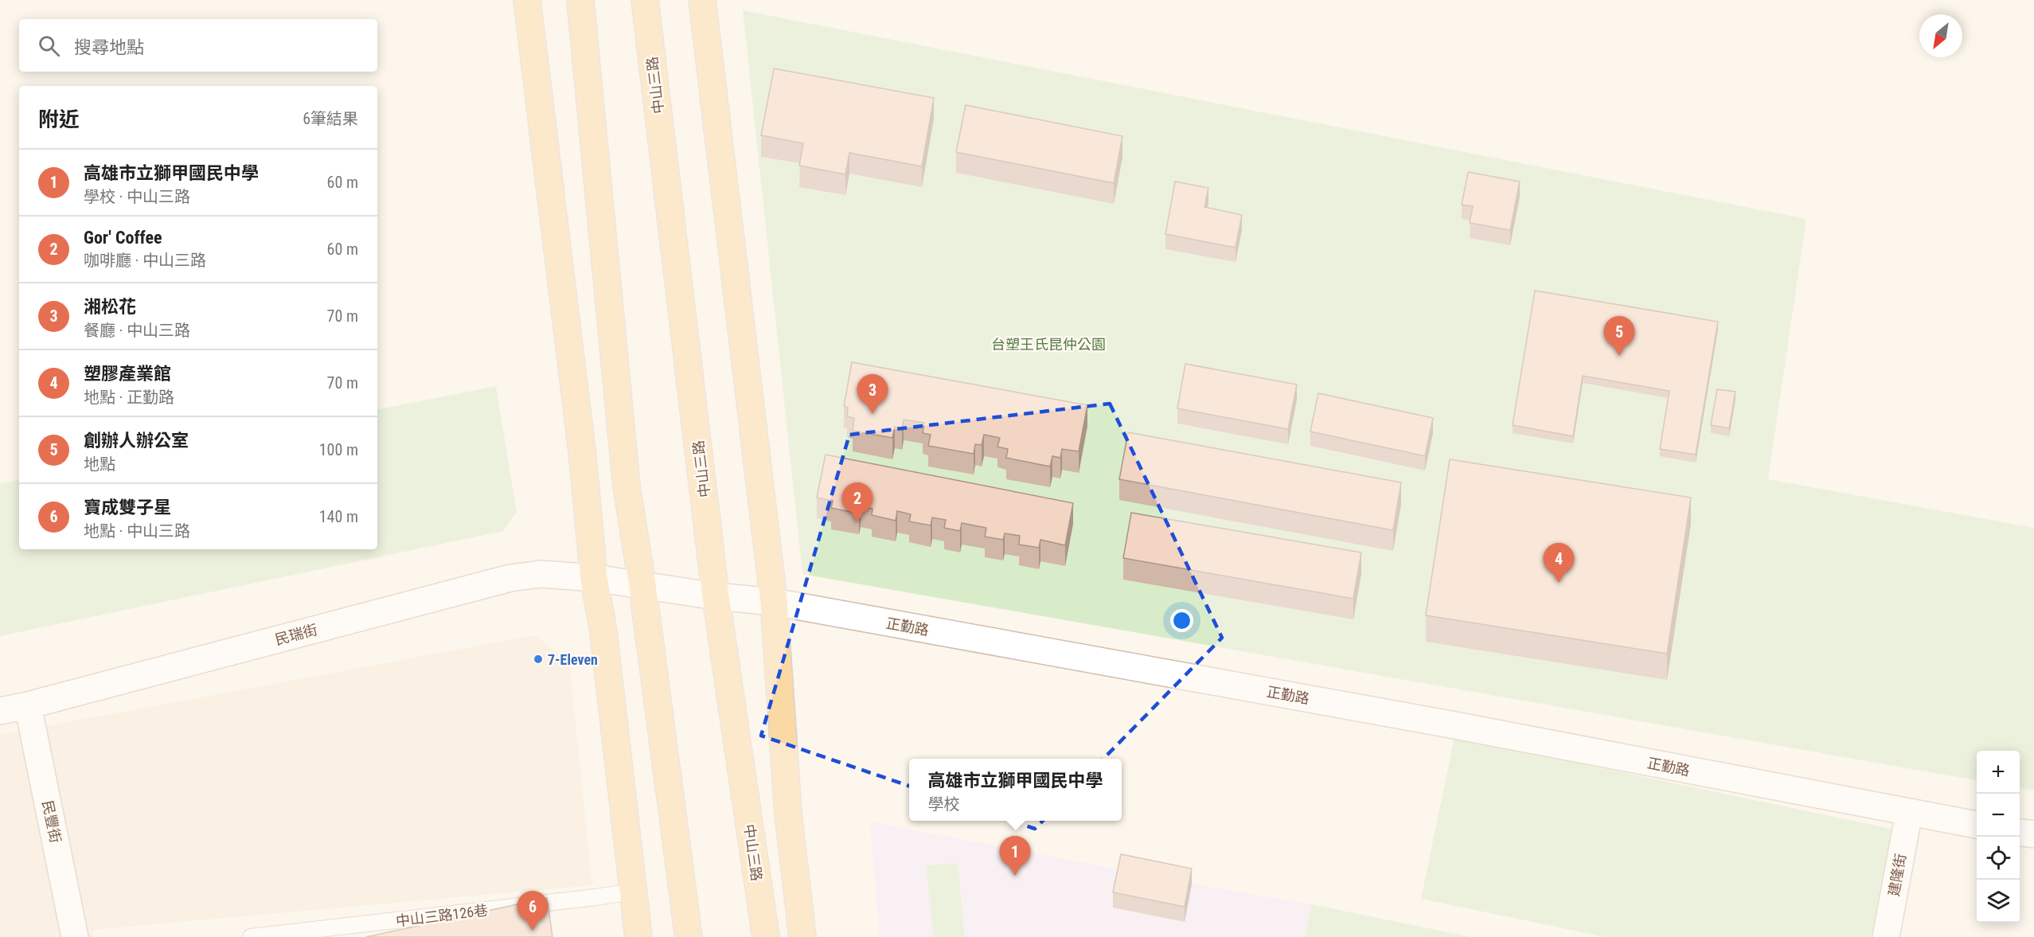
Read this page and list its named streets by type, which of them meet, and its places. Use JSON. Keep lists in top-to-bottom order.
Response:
{
  "streets": {
    "main road": ["中山三路"],
    "street": [
      "正勤路",
      "民瑞街",
      "民豐街",
      "建隆街"
    ],
    "lane": ["中山三路126巷"]
  },
  "crossings": [
    ["中山三路", "正勤路"],
    ["正勤路", "民瑞街"],
    ["正勤路", "建隆街"],
    ["民瑞街", "民豐街"]
  ],
  "parks": ["台塑王氏昆仲公園"],
  "places": ["7-Eleven"],
  "north": "bottom left",
  "page": {
    "search": "搜尋地點",
    "heading": ["附近", "6筆結果"],
    "list": [
      {
        "mark": "1",
        "name": "高雄市立獅甲國民中學",
        "note": "學校 · 中山三路",
        "value": "60 m"
      },
      {
        "mark": "2",
        "name": "Gor' Coffee",
        "note": "咖啡廳 · 中山三路",
        "value": "60 m"
      },
      {
        "mark": "3",
        "name": "湘松花",
        "note": "餐廳 · 中山三路",
        "value": "70 m"
      },
      {
        "mark": "4",
        "name": "塑膠產業館",
        "note": "地點 · 正勤路",
        "value": "70 m"
      },
      {
        "mark": "5",
        "name": "創辦人辦公室",
        "note": "地點",
        "value": "100 m"
      },
      {
        "mark": "6",
        "name": "寶成雙子星",
        "note": "地點 · 中山三路",
        "value": "140 m"
      }
    ],
    "pins": [
      "5",
      "3",
      "2",
      "4",
      "1",
      "6"
    ],
    "map_buttons": ["+", "−"],
    "popup": ["高雄市立獅甲國民中學", "學校"]
  }
}
